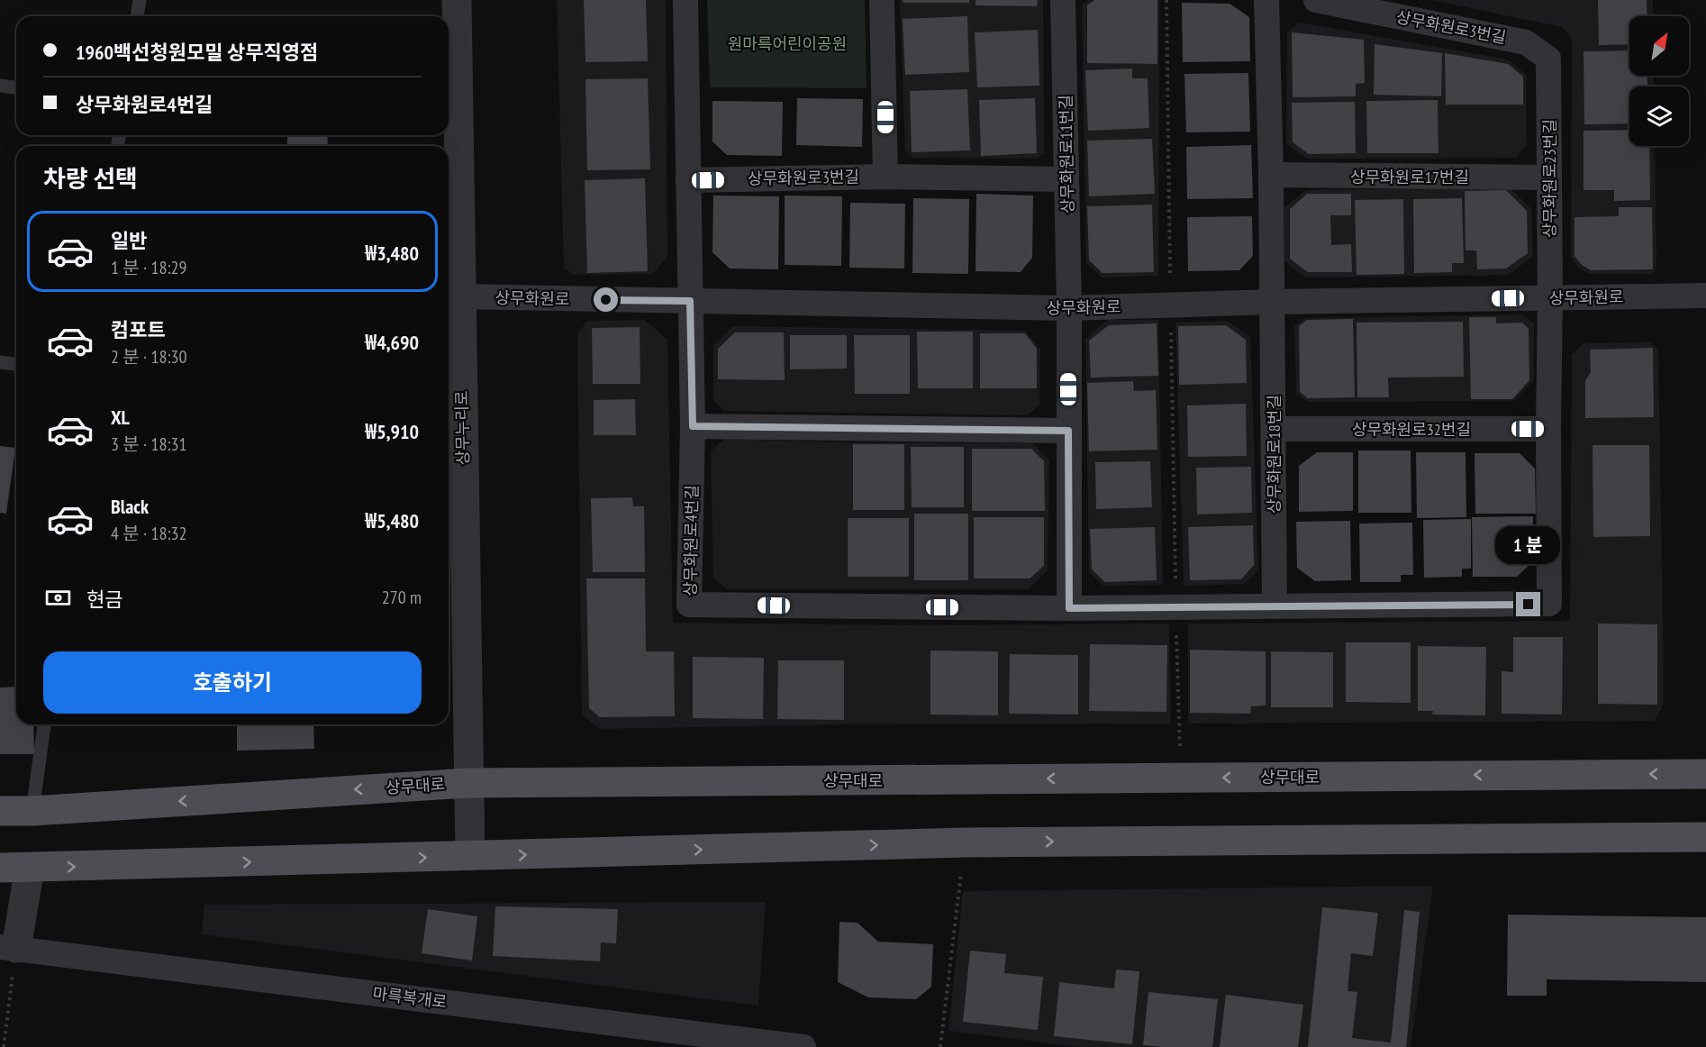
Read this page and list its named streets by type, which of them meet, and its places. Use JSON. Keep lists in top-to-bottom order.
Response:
{
  "streets": {
    "main road": ["상무대로"],
    "street": [
      "상무화원로3번길",
      "상무화원로11번길",
      "상무화원로17번길",
      "상무화원로23번길",
      "상무화원로",
      "상무누리로",
      "상무화원로32번길",
      "상무화원로18번길",
      "상무화원로4번길",
      "마륵복개로"
    ]
  },
  "crossings": [
    ["상무화원로3번길", "상무화원로11번길"],
    ["상무화원로3번길", "상무화원로23번길"],
    ["상무화원로11번길", "상무화원로"],
    ["상무화원로11번길", "상무화원로4번길"],
    ["상무화원로17번길", "상무화원로23번길"],
    ["상무화원로23번길", "상무화원로"],
    ["상무화원로23번길", "상무화원로32번길"],
    ["상무화원로23번길", "상무화원로4번길"],
    ["상무화원로", "상무누리로"],
    ["상무화원로", "상무화원로18번길"],
    ["상무화원로", "상무화원로4번길"],
    ["상무누리로", "상무대로"],
    ["상무화원로32번길", "상무화원로18번길"],
    ["상무화원로18번길", "상무화원로4번길"]
  ],
  "parks": ["원마륵어린이공원"],
  "north": "top right",
  "page": {
    "banner": ["1960백선청원모밀 상무직영점", "상무화원로4번길"],
    "heading": "차량 선택",
    "list": [
      {
        "name": "일반",
        "note": "1 분 · 18:29",
        "value": "₩3,480"
      },
      {
        "name": "컴포트",
        "note": "2 분 · 18:30",
        "value": "₩4,690"
      },
      {
        "name": "XL",
        "note": "3 분 · 18:31",
        "value": "₩5,910"
      },
      {
        "name": "Black",
        "note": "4 분 · 18:32",
        "value": "₩5,480"
      }
    ],
    "bubble": "1 분",
    "pay": ["현금", "270 m"],
    "buttons": "호출하기"
  }
}
